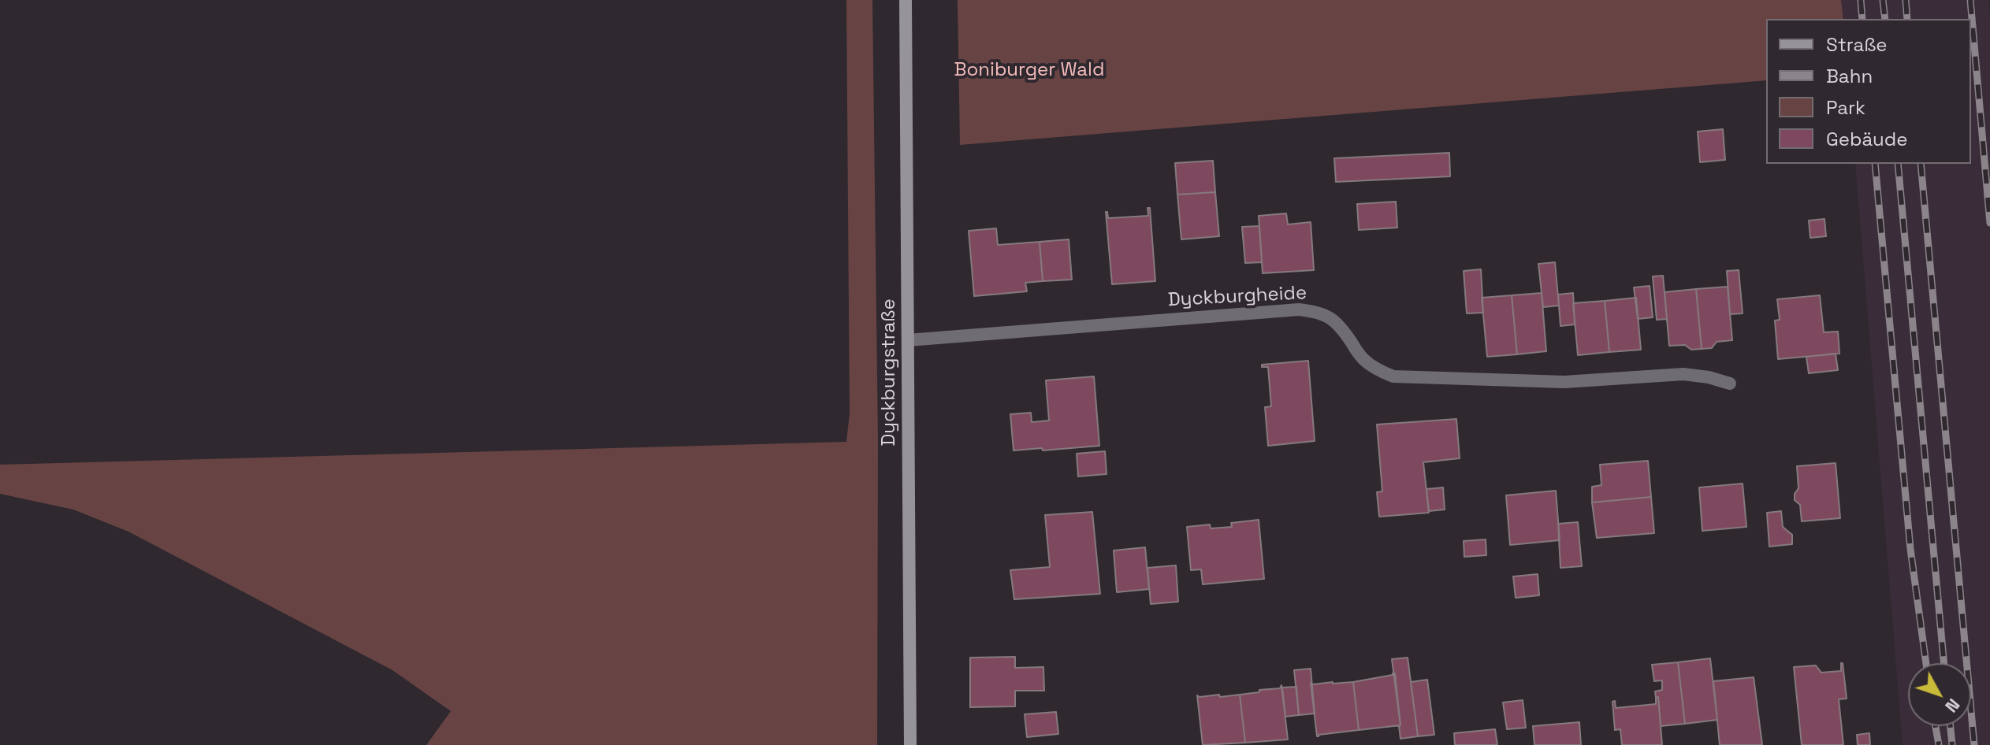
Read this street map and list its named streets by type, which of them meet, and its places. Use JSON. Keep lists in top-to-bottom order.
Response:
{
  "streets": {
    "street": ["Dyckburgheide", "Dyckburgstraße"]
  },
  "crossings": [
    ["Dyckburgheide", "Dyckburgstraße"]
  ],
  "parks": ["Boniburger Wald"],
  "legend": [
    "Straße",
    "Bahn",
    "Park",
    "Gebäude"
  ],
  "north": "bottom right"
}
